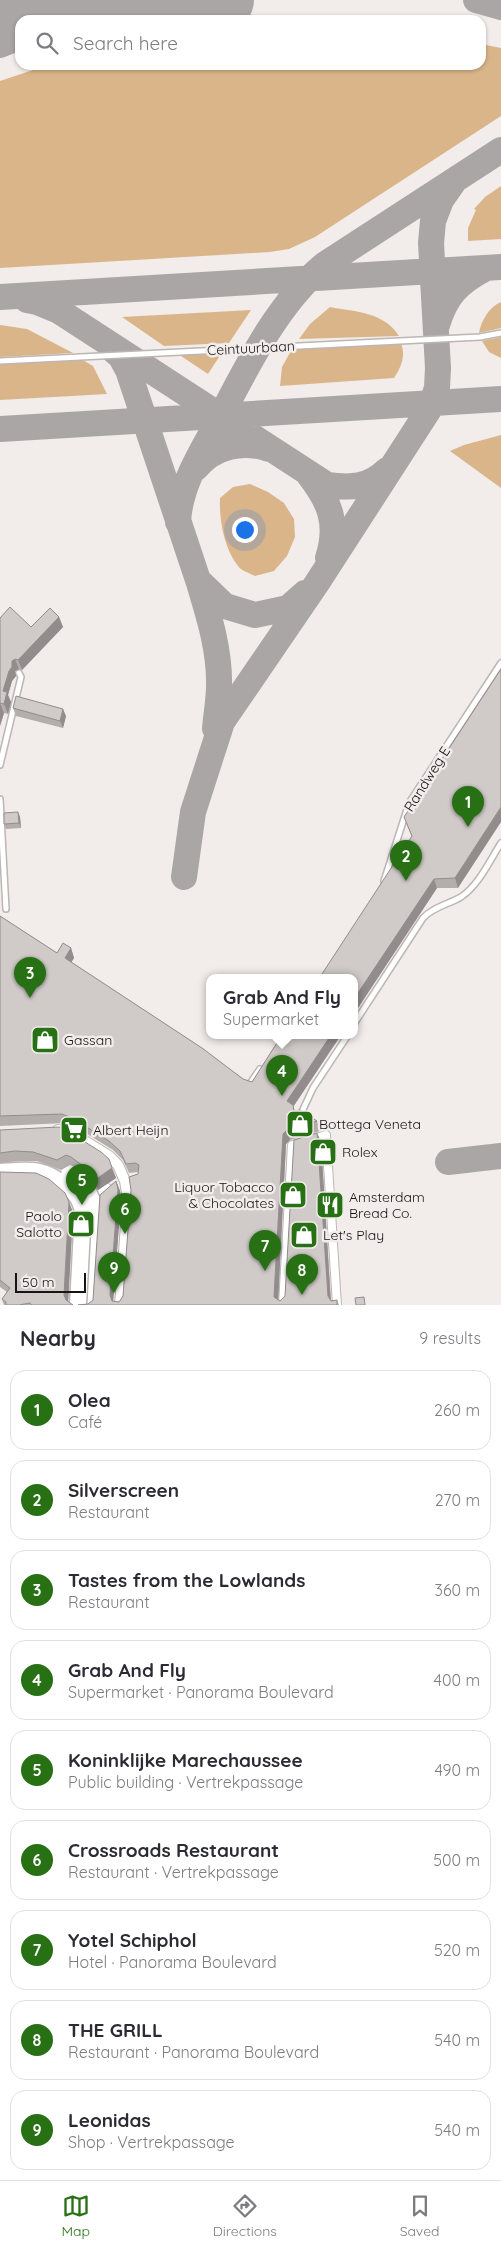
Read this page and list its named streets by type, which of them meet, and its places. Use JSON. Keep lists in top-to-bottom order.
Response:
{
  "streets": {
    "lane": ["Ceintuurbaan", "Randweg E"]
  },
  "places": {
    "shop": [
      "Gassan",
      "Bottega Veneta",
      "Rolex",
      "Liquor Tobacco & Chocolates",
      "Paolo Salotto",
      "Let's Play"
    ],
    "supermarket": ["Albert Heijn"],
    "restaurant": ["Amsterdam Bread Co."]
  },
  "scale_bar": "50 m",
  "page": {
    "search": "Search here",
    "pins": [
      "1",
      "2",
      "3",
      "4",
      "5",
      "6",
      "7",
      "9",
      "8"
    ],
    "popup": ["Grab And Fly", "Supermarket"],
    "scale": "50 m",
    "heading": ["Nearby", "9 results"],
    "list": [
      {
        "mark": "1",
        "name": "Olea",
        "note": "Café",
        "value": "260 m"
      },
      {
        "mark": "2",
        "name": "Silverscreen",
        "note": "Restaurant",
        "value": "270 m"
      },
      {
        "mark": "3",
        "name": "Tastes from the Lowlands",
        "note": "Restaurant",
        "value": "360 m"
      },
      {
        "mark": "4",
        "name": "Grab And Fly",
        "note": "Supermarket · Panorama Boulevard",
        "value": "400 m"
      },
      {
        "mark": "5",
        "name": "Koninklijke Marechaussee",
        "note": "Public building · Vertrekpassage",
        "value": "490 m"
      },
      {
        "mark": "6",
        "name": "Crossroads Restaurant",
        "note": "Restaurant · Vertrekpassage",
        "value": "500 m"
      },
      {
        "mark": "7",
        "name": "Yotel Schiphol",
        "note": "Hotel · Panorama Boulevard",
        "value": "520 m"
      },
      {
        "mark": "8",
        "name": "THE GRILL",
        "note": "Restaurant · Panorama Boulevard",
        "value": "540 m"
      },
      {
        "mark": "9",
        "name": "Leonidas",
        "note": "Shop · Vertrekpassage",
        "value": "540 m"
      }
    ],
    "nav": ["Map", "Directions", "Saved"]
  }
}
